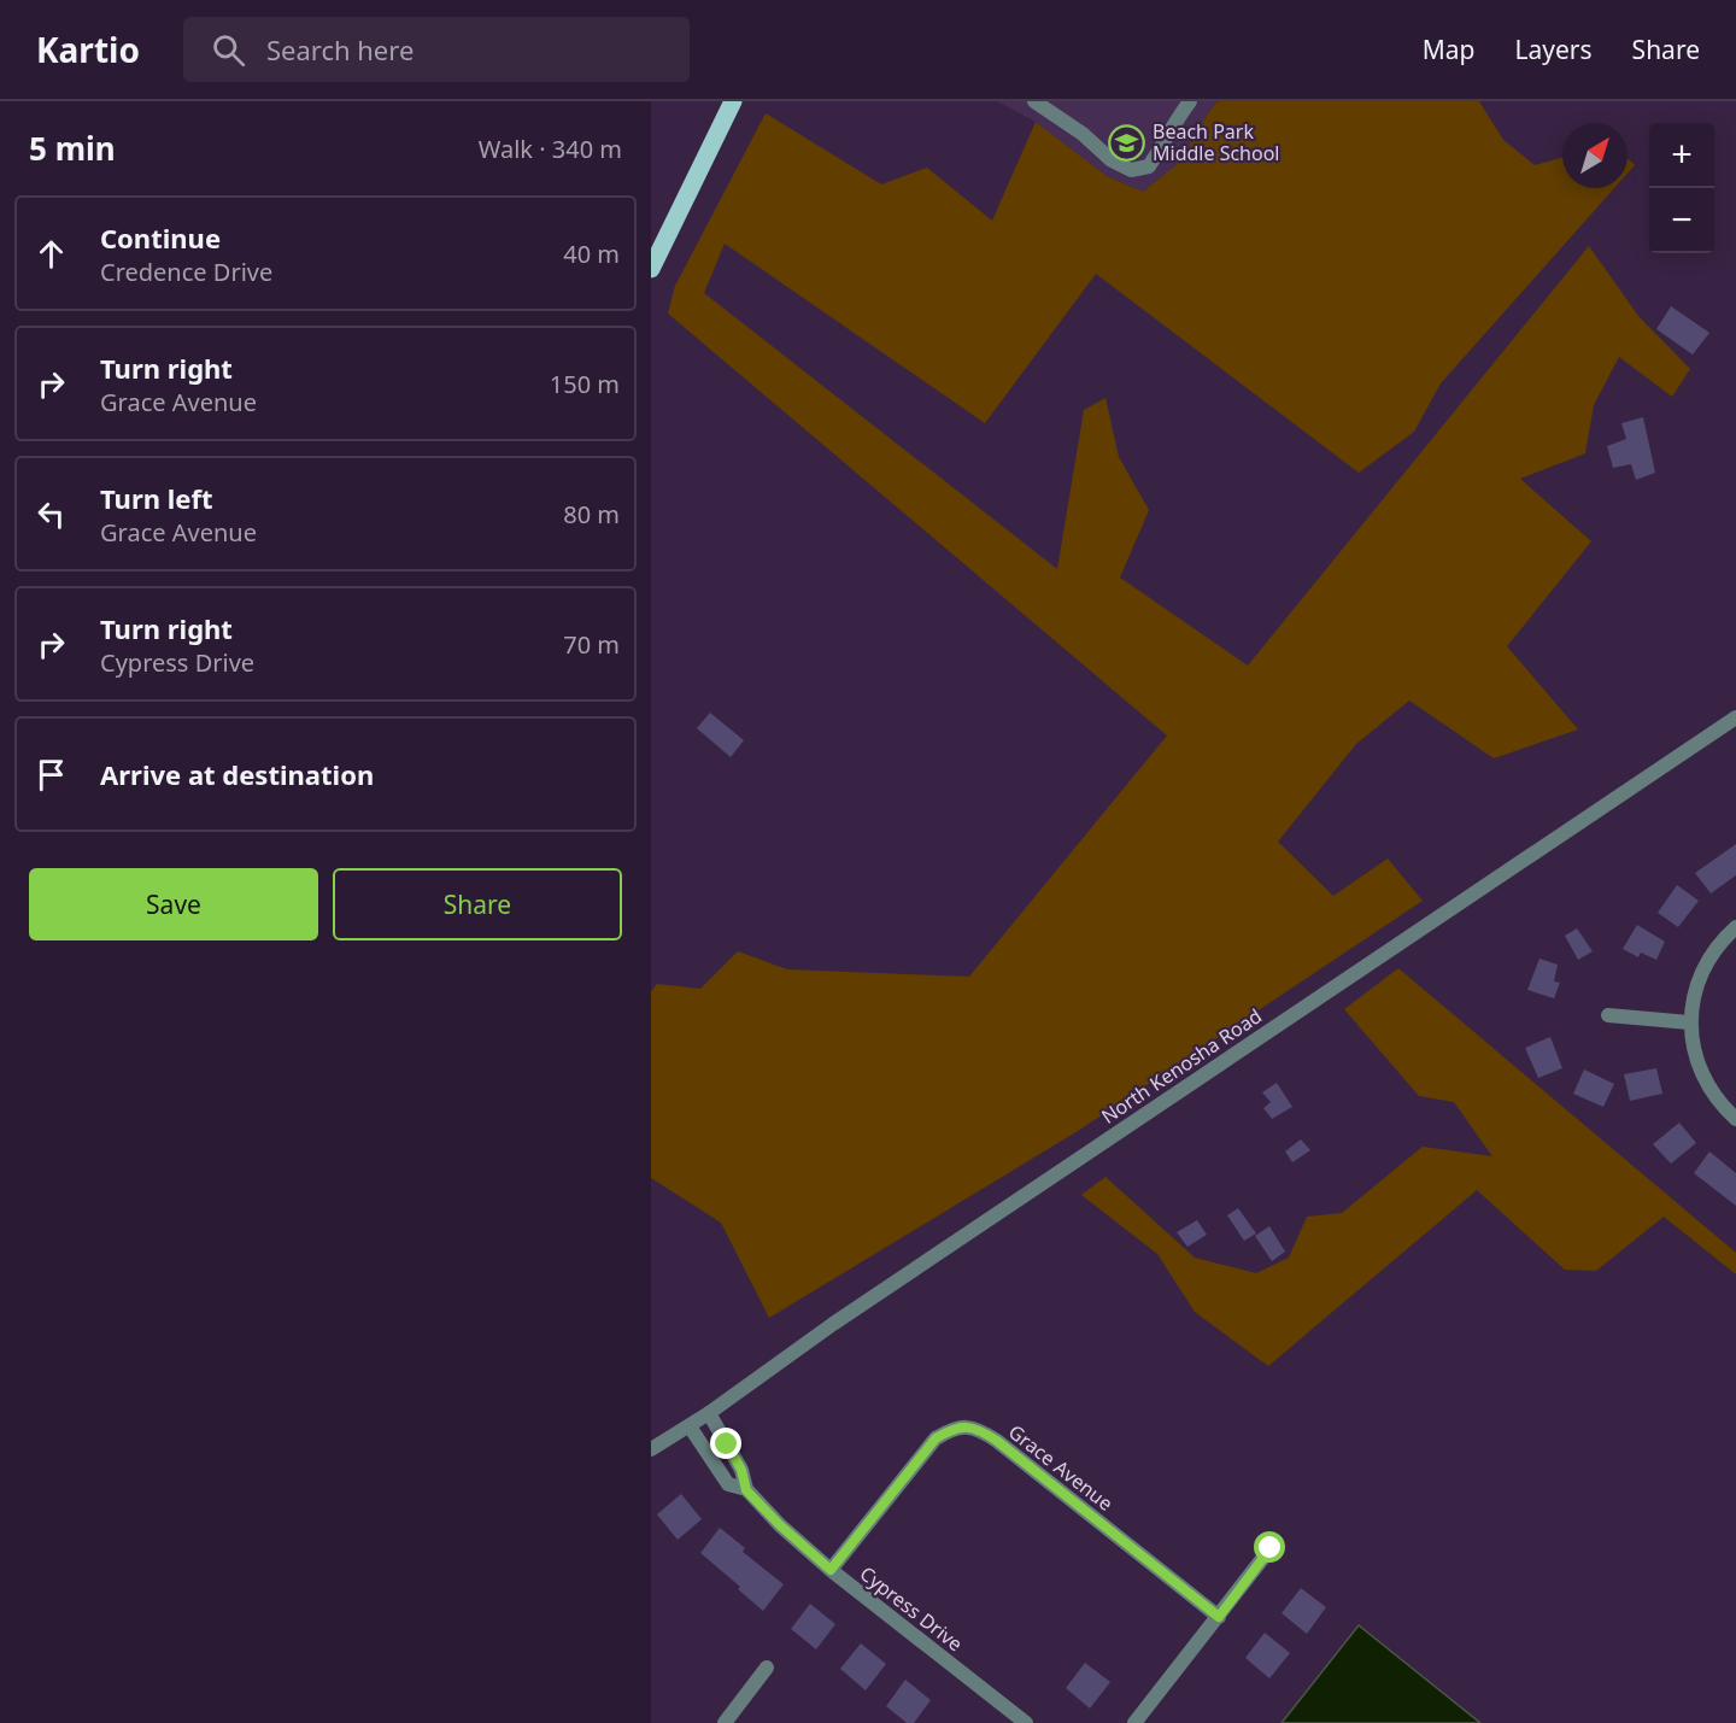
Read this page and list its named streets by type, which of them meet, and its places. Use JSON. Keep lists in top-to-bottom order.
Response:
{
  "streets": {
    "street": ["North Kenosha Road", "Grace Avenue", "Cypress Drive"]
  },
  "crossings": [
    ["North Kenosha Road", "Cypress Drive"],
    ["Grace Avenue", "Cypress Drive"]
  ],
  "places": {
    "school or university": ["Beach Park Middle School"]
  },
  "north": "top right",
  "page": {
    "header": "Kartio",
    "search": "Search here",
    "nav": ["Map", "Layers", "Share"],
    "heading": ["5 min", "Walk · 340 m"],
    "map_buttons": ["+", "−"],
    "list": [
      ["Continue", "Credence Drive", "40 m"],
      ["Turn right", "Grace Avenue", "150 m"],
      ["Turn left", "Grace Avenue", "80 m"],
      ["Turn right", "Cypress Drive", "70 m"],
      "Arrive at destination"
    ],
    "buttons": ["Save", "Share"]
  }
}
